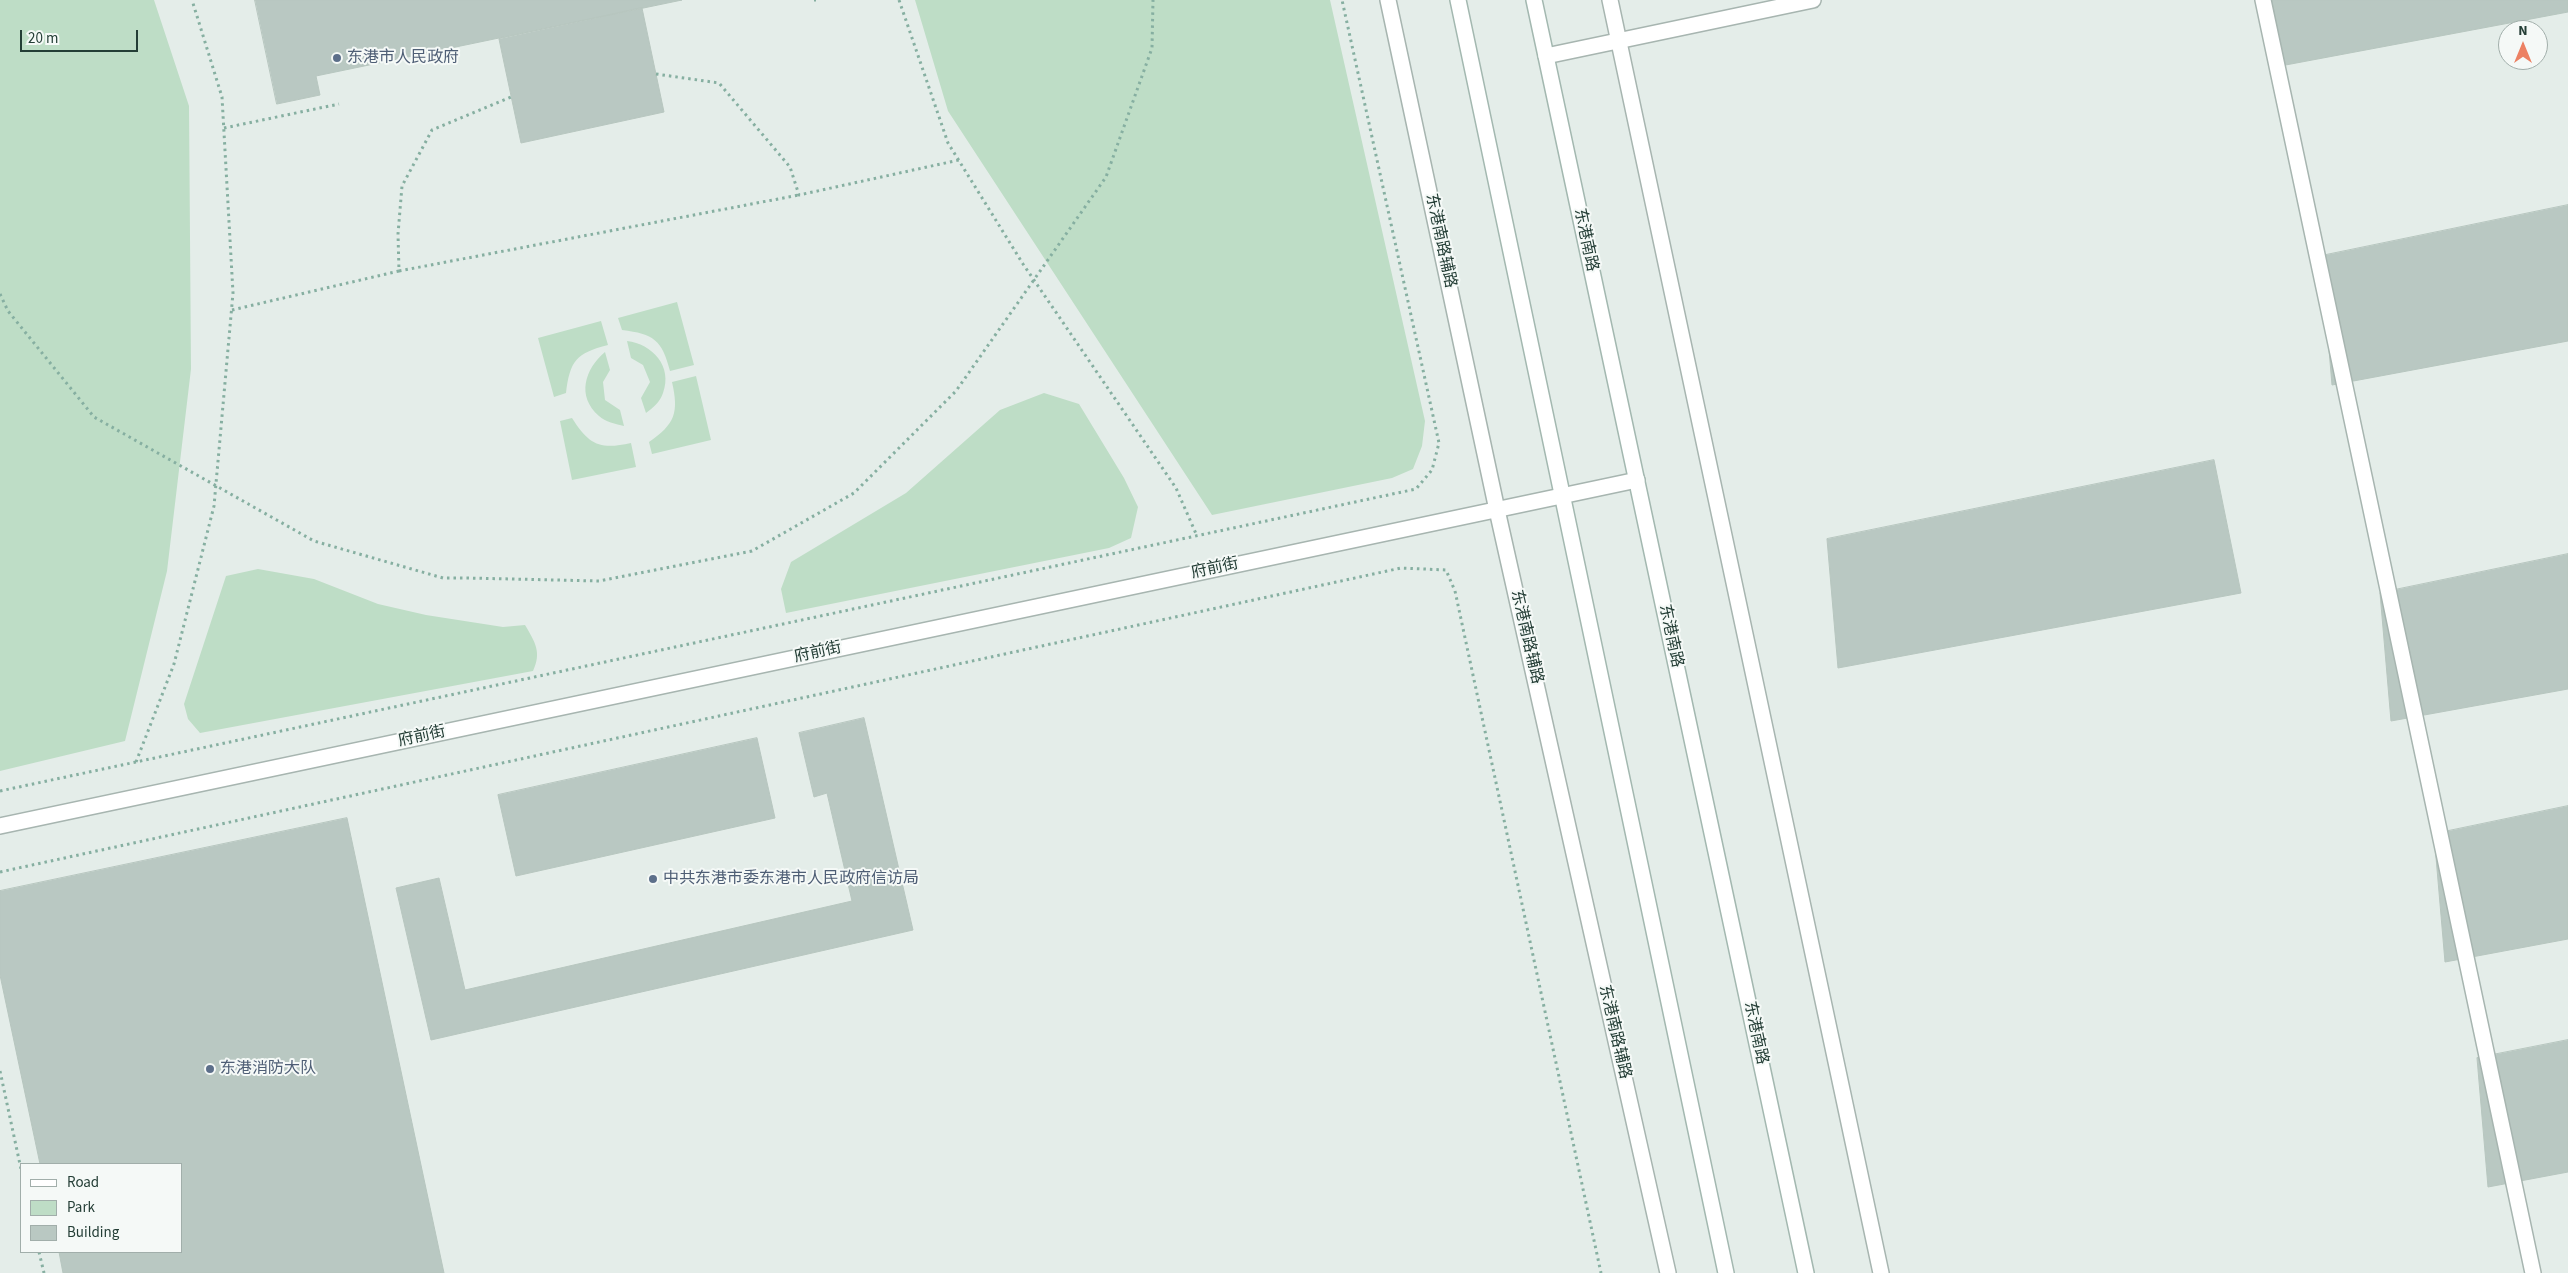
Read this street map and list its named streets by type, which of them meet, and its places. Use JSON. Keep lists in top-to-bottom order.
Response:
{
  "streets": {
    "street": ["东港南路", "东港南路辅路", "府前街"]
  },
  "crossings": [
    ["东港南路", "府前街"],
    ["东港南路辅路", "府前街"]
  ],
  "places": ["东港市人民政府", "中共东港市委东港市人民政府信访局", "东港消防大队"],
  "legend": ["Road", "Park", "Building"],
  "scale_bar": "20 m",
  "north": "top"
}
